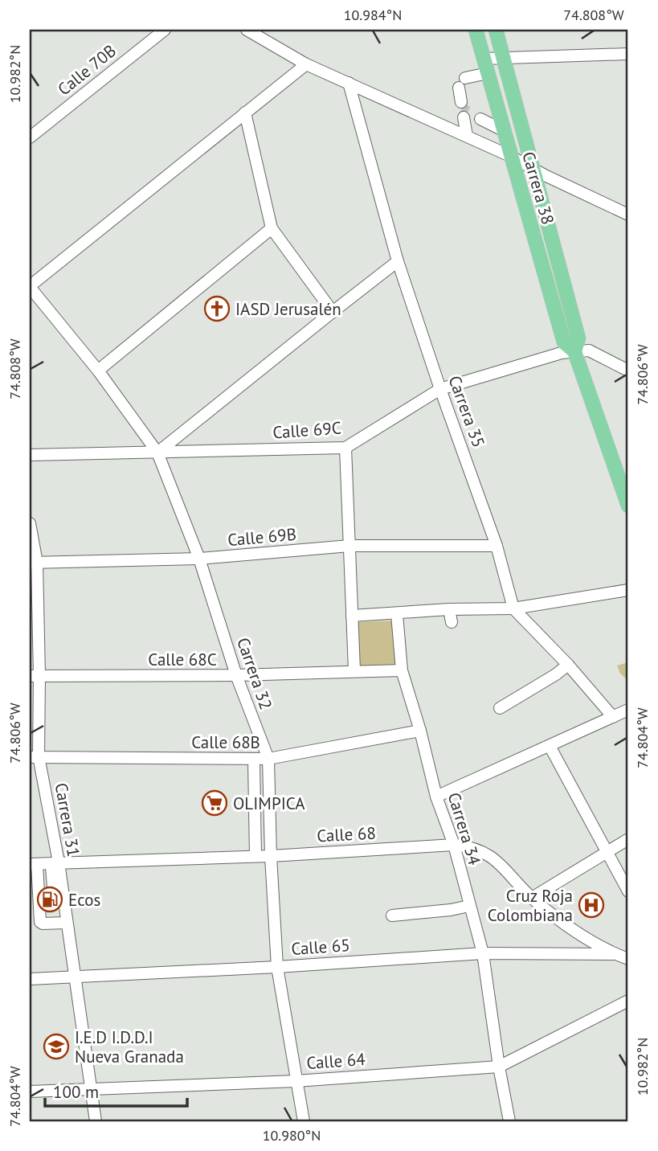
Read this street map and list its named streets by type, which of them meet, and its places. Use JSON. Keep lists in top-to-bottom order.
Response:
{
  "streets": {
    "main road": ["Carrera 38"],
    "street": [
      "Calle 70B",
      "Carrera 35",
      "Calle 69C",
      "Calle 69B",
      "Calle 68C",
      "Carrera 32",
      "Calle 68B",
      "Carrera 31",
      "Carrera 34",
      "Calle 68",
      "Calle 65",
      "Calle 64"
    ]
  },
  "crossings": [
    ["Carrera 38", "Calle 69C"],
    ["Carrera 35", "Calle 69C"],
    ["Carrera 35", "Calle 69B"],
    ["Calle 69C", "Carrera 32"],
    ["Calle 69B", "Carrera 32"],
    ["Calle 69B", "Carrera 31"],
    ["Calle 68C", "Carrera 32"],
    ["Calle 68C", "Carrera 31"],
    ["Calle 68C", "Carrera 34"],
    ["Carrera 32", "Calle 68B"],
    ["Carrera 32", "Calle 68"],
    ["Carrera 32", "Calle 65"],
    ["Carrera 32", "Calle 64"],
    ["Calle 68B", "Carrera 31"],
    ["Calle 68B", "Carrera 34"],
    ["Carrera 31", "Calle 68"],
    ["Carrera 31", "Calle 65"],
    ["Carrera 31", "Calle 64"],
    ["Carrera 34", "Calle 68"],
    ["Carrera 34", "Calle 65"],
    ["Carrera 34", "Calle 64"],
    ["Calle 68", "Calle 65"]
  ],
  "places": {
    "church": ["IASD Jerusalén"],
    "supermarket": ["OLIMPICA"],
    "fuel station": ["Ecos"],
    "hospital": ["Cruz Roja Colombiana"],
    "school or university": ["I.E.D I.D.D.I Nueva Granada"]
  },
  "scale_bar": "100 m",
  "coordinates": [
    "10.984°N",
    "74.808°W",
    "10.982°N",
    "74.806°W",
    "74.804°W",
    "10.980°N"
  ]
}
